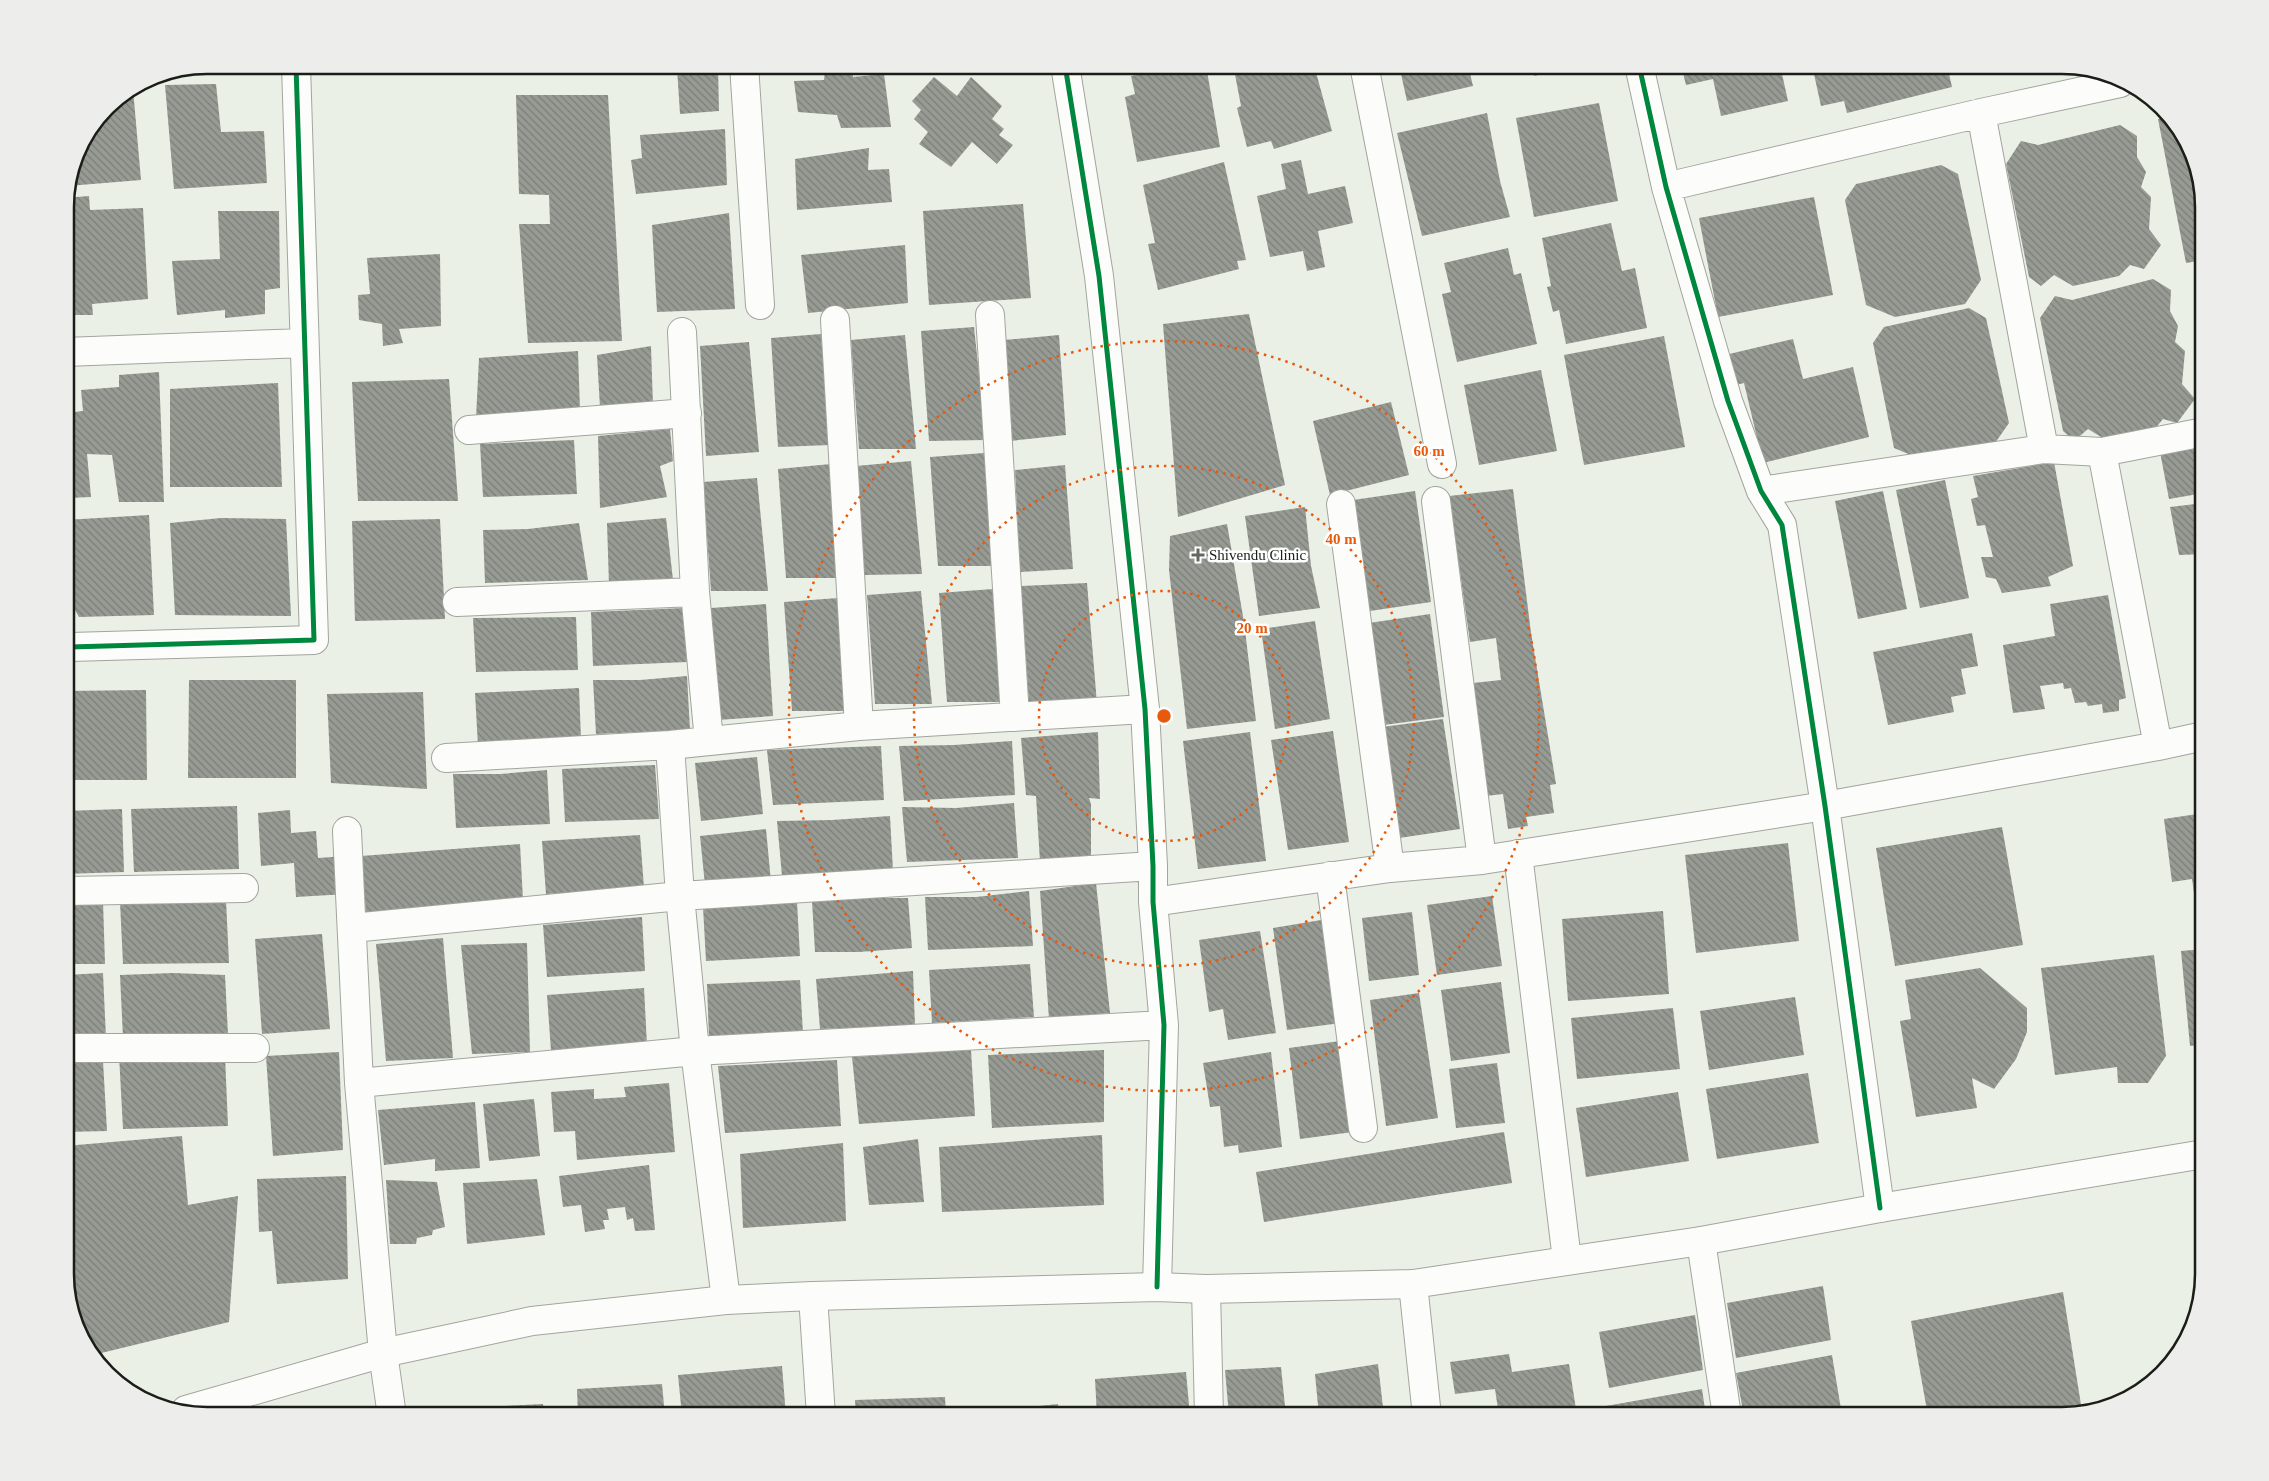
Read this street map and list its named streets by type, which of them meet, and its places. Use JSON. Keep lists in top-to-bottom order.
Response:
{
  "places": {
    "health": ["Shivendu Clinic"]
  },
  "rings": ["60 m", "40 m", "20 m"]
}
